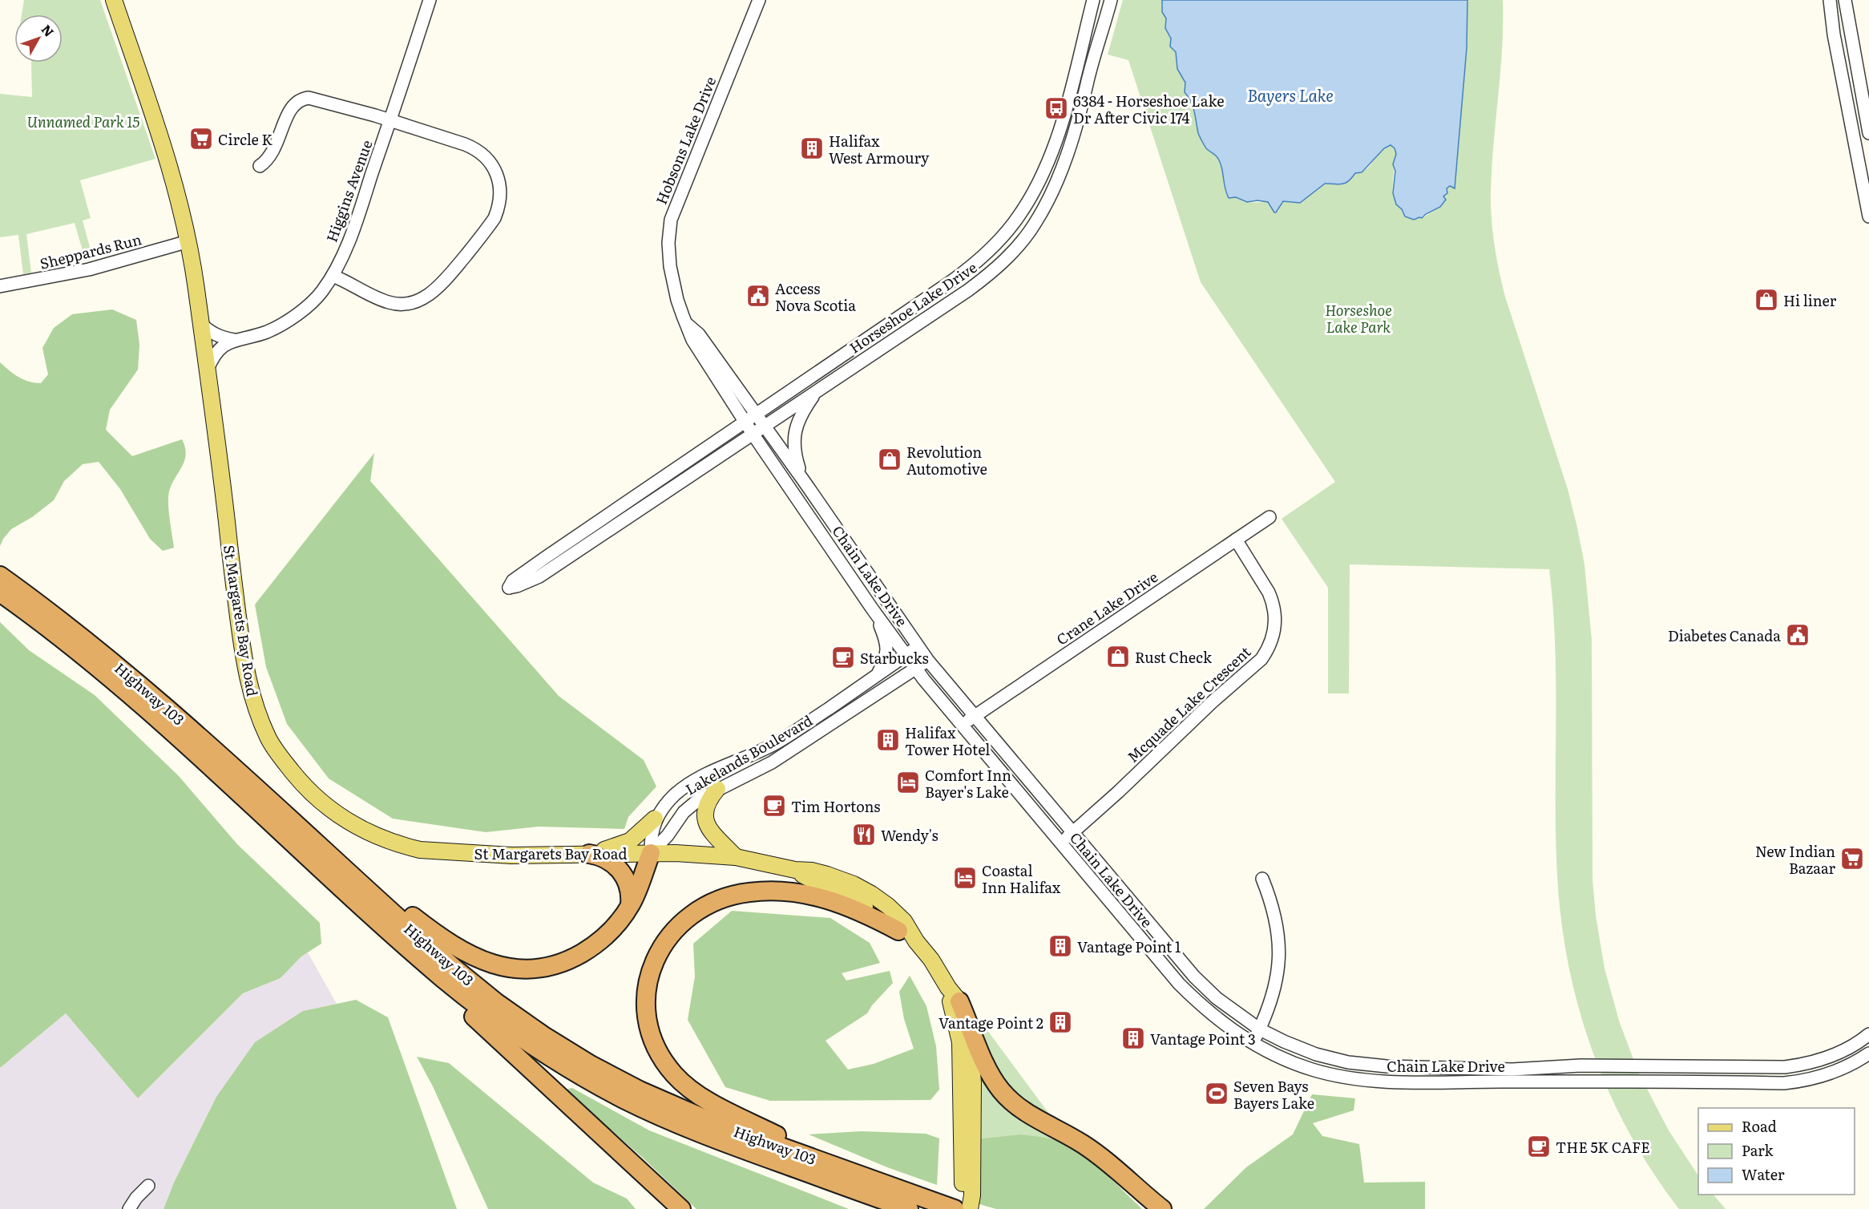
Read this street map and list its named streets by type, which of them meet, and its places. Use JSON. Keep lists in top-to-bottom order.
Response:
{
  "streets": {
    "highway": ["Highway 103"],
    "main road": ["St Margarets Bay Road"],
    "street": [
      "Hobsons Lake Drive",
      "Higgins Avenue",
      "Sheppards Run",
      "Horseshoe Lake Drive",
      "Chain Lake Drive",
      "Crane Lake Drive",
      "Mcquade Lake Crescent",
      "Lakelands Boulevard"
    ]
  },
  "crossings": [
    ["Hobsons Lake Drive", "Horseshoe Lake Drive"],
    ["Hobsons Lake Drive", "Chain Lake Drive"],
    ["Higgins Avenue", "St Margarets Bay Road"],
    ["Sheppards Run", "St Margarets Bay Road"],
    ["Horseshoe Lake Drive", "Chain Lake Drive"],
    ["Chain Lake Drive", "Crane Lake Drive"],
    ["Chain Lake Drive", "Mcquade Lake Crescent"],
    ["Chain Lake Drive", "Lakelands Boulevard"],
    ["Crane Lake Drive", "Mcquade Lake Crescent"],
    ["St Margarets Bay Road", "Lakelands Boulevard"]
  ],
  "water": ["Bayers Lake"],
  "parks": ["Unnamed Park 15", "Horseshoe Lake Park"],
  "places": {
    "bus stop": ["6384 - Horseshoe Lake Dr After Civic 174"],
    "supermarket": ["Circle K", "New Indian Bazaar"],
    "building": [
      "Halifax West Armoury",
      "Halifax Tower Hotel",
      "Vantage Point 1",
      "Vantage Point 2",
      "Vantage Point 3"
    ],
    "public building": ["Access Nova Scotia", "Diabetes Canada"],
    "shop": ["Hi liner", "Revolution Automotive", "Rust Check"],
    "cafe": ["Starbucks", "Tim Hortons", "THE 5K CAFE"],
    "hotel": ["Comfort Inn Bayer's Lake", "Coastal Inn Halifax"],
    "restaurant": ["Wendy's"],
    "sports": ["Seven Bays Bayers Lake"]
  },
  "legend": ["Road", "Park", "Water"],
  "north": "top right"
}
